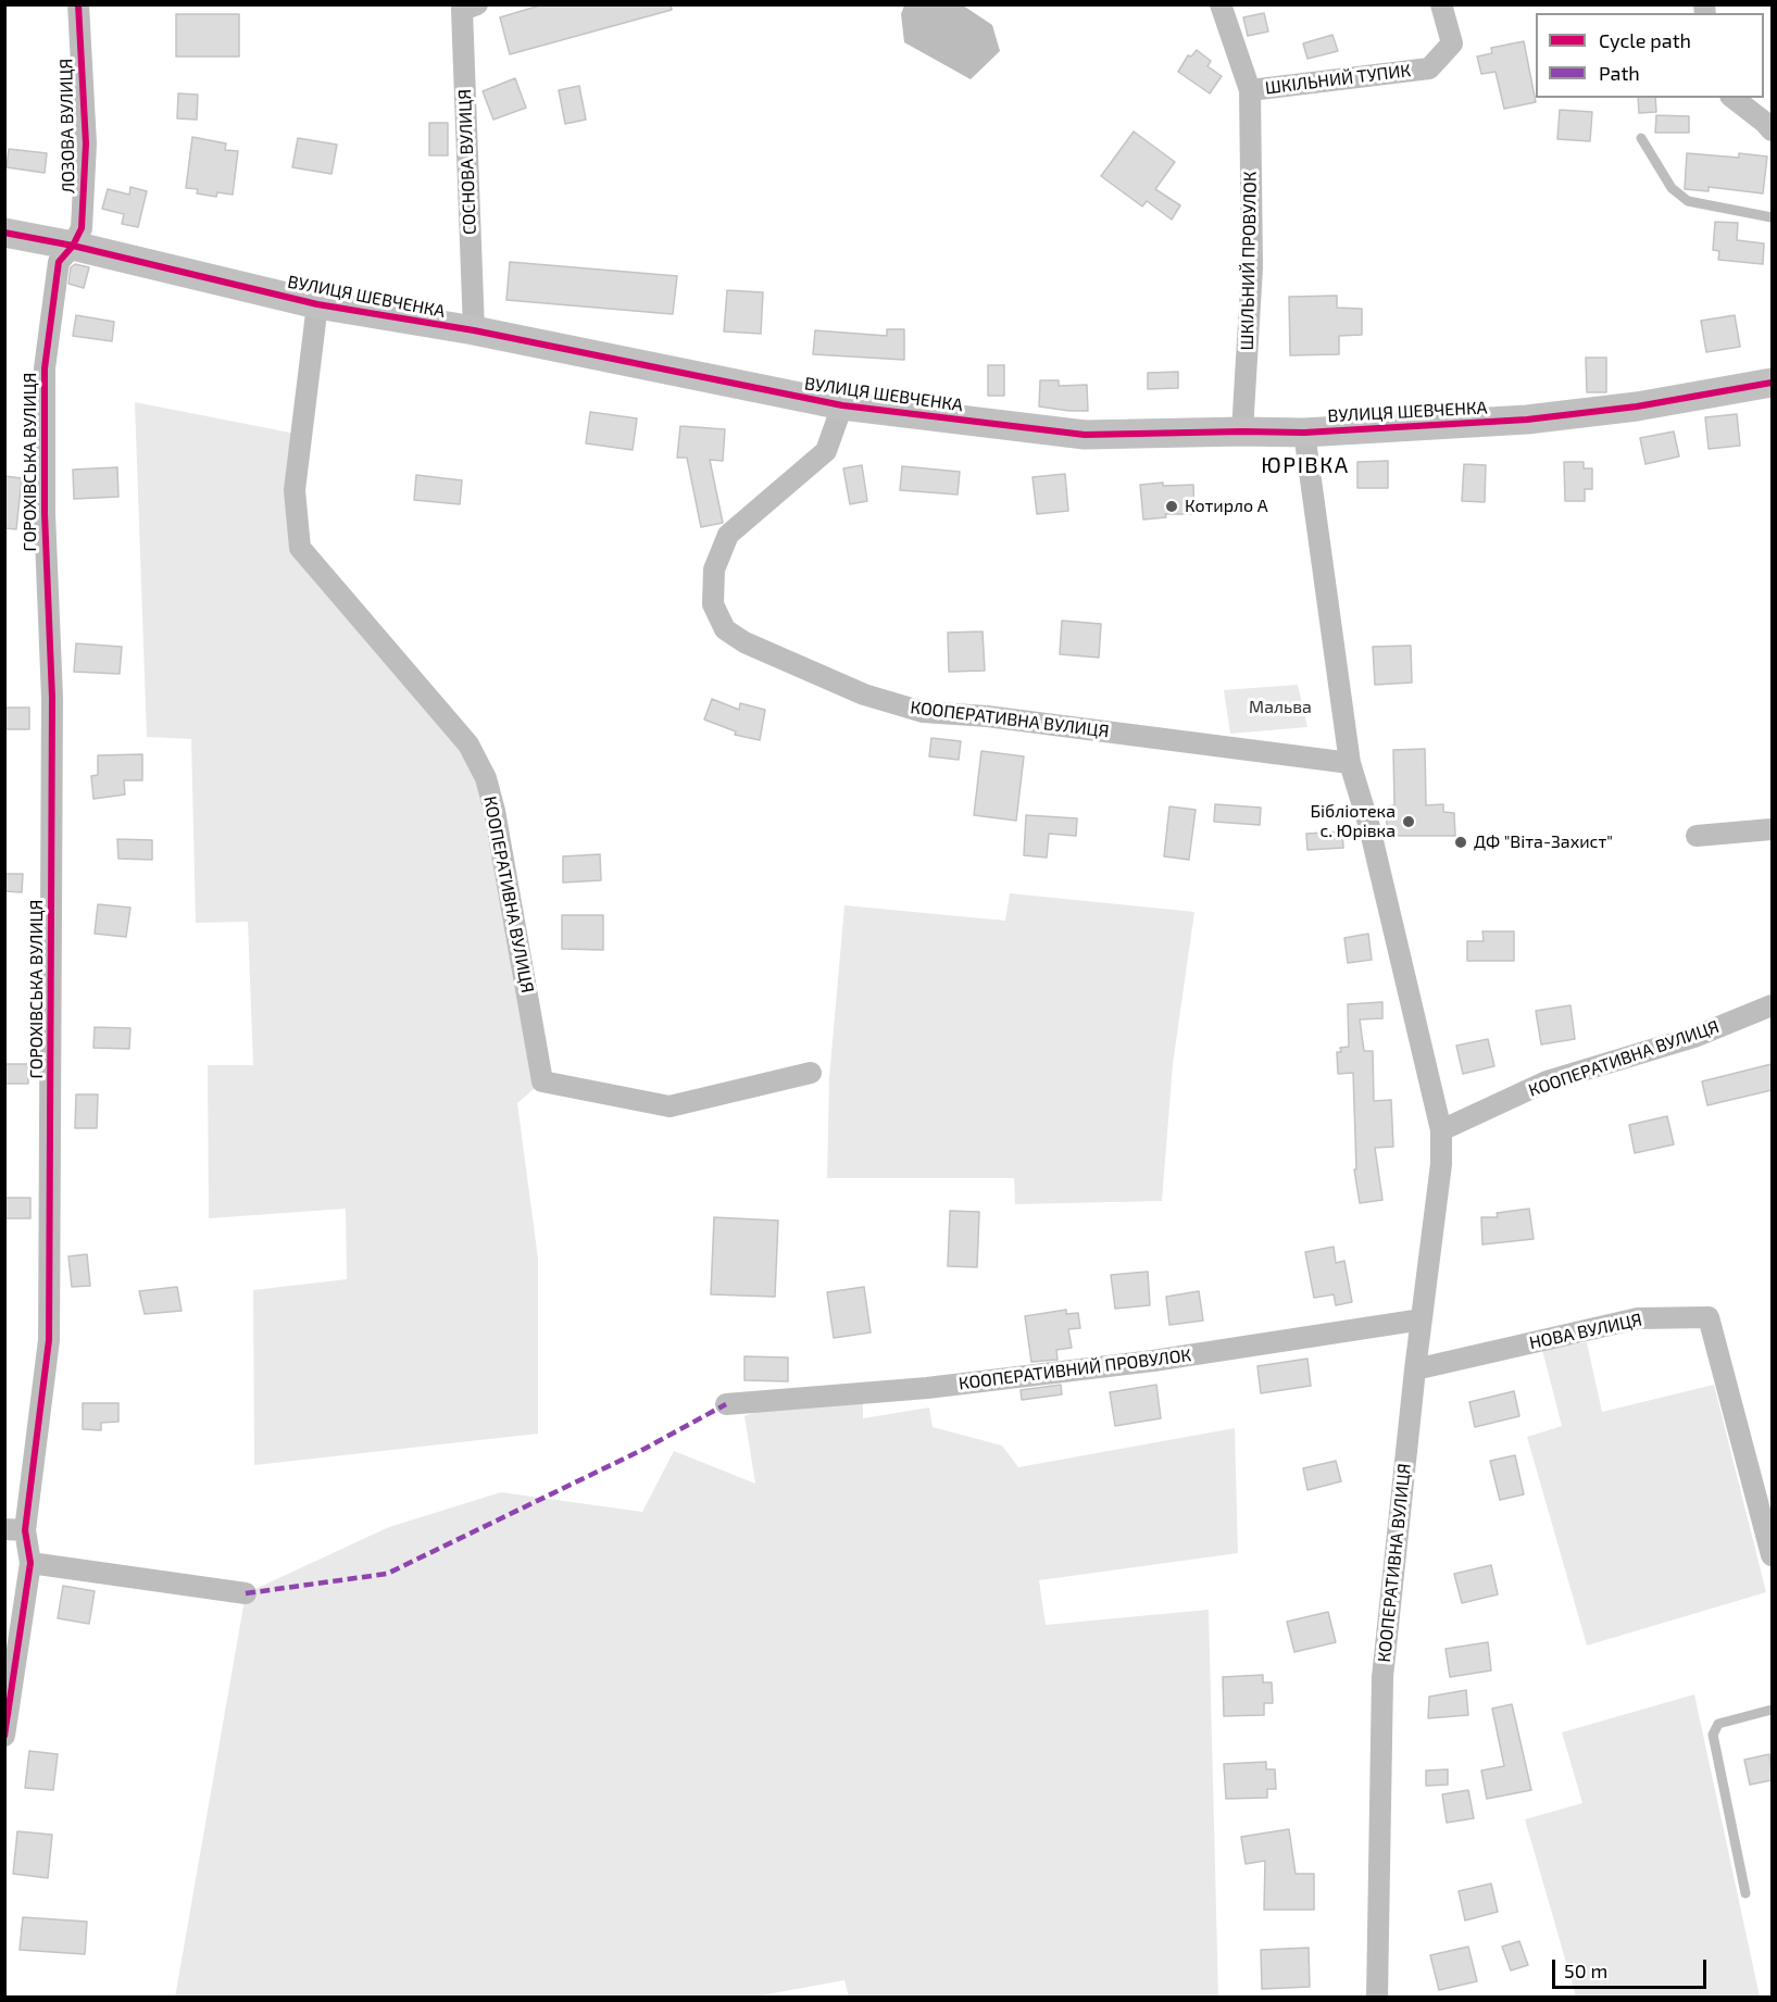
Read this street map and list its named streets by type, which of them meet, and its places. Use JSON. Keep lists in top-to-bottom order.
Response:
{
  "streets": {
    "street": [
      "ШКІЛЬНИЙ ТУПИК",
      "ЛОЗОВА ВУЛИЦЯ",
      "СОСНОВА ВУЛИЦЯ",
      "ШКІЛЬНИЙ ПРОВУЛОК",
      "ВУЛИЦЯ ШЕВЧЕНКА",
      "ГОРОХІВСЬКА ВУЛИЦЯ",
      "КООПЕРАТИВНА ВУЛИЦЯ",
      "НОВА ВУЛИЦЯ",
      "КООПЕРАТИВНИЙ ПРОВУЛОК"
    ]
  },
  "crossings": [
    ["ШКІЛЬНИЙ ТУПИК", "ШКІЛЬНИЙ ПРОВУЛОК"],
    ["ЛОЗОВА ВУЛИЦЯ", "ВУЛИЦЯ ШЕВЧЕНКА"],
    ["ЛОЗОВА ВУЛИЦЯ", "ГОРОХІВСЬКА ВУЛИЦЯ"],
    ["СОСНОВА ВУЛИЦЯ", "ВУЛИЦЯ ШЕВЧЕНКА"],
    ["ШКІЛЬНИЙ ПРОВУЛОК", "ВУЛИЦЯ ШЕВЧЕНКА"],
    ["ВУЛИЦЯ ШЕВЧЕНКА", "ГОРОХІВСЬКА ВУЛИЦЯ"],
    ["ВУЛИЦЯ ШЕВЧЕНКА", "КООПЕРАТИВНА ВУЛИЦЯ"],
    ["КООПЕРАТИВНА ВУЛИЦЯ", "НОВА ВУЛИЦЯ"],
    ["КООПЕРАТИВНА ВУЛИЦЯ", "КООПЕРАТИВНИЙ ПРОВУЛОК"]
  ],
  "districts": ["ЮРІВКА"],
  "parks": ["Мальва"],
  "places": ["Котирло А", "Бібліотека с. Юрівка", "ДФ \"Віта-Захист\""],
  "legend": ["Cycle path", "Path"],
  "scale_bar": "50 m"
}
